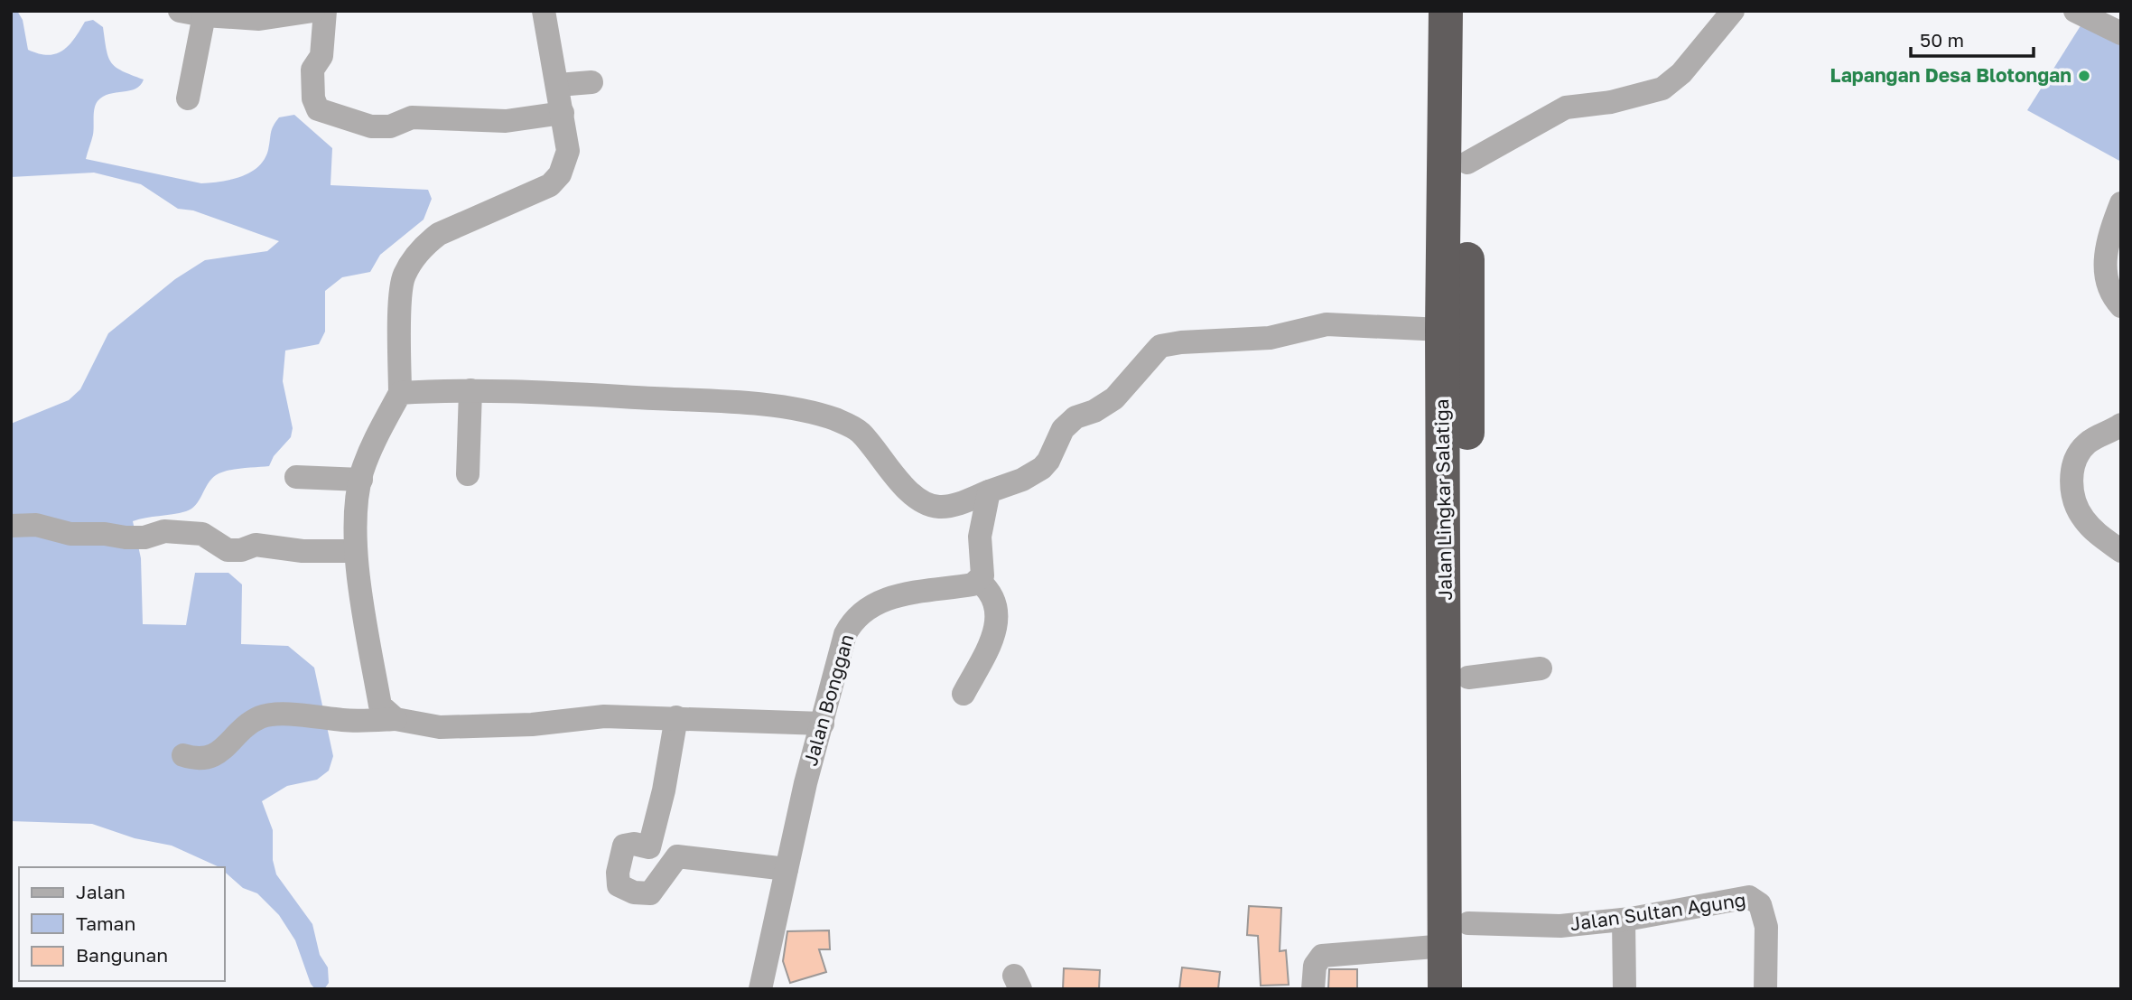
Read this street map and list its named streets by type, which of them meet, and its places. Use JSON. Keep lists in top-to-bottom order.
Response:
{
  "streets": {
    "highway": ["Jalan Lingkar Salatiga"],
    "street": ["Jalan Bonggan", "Jalan Sultan Agung"]
  },
  "crossings": [
    ["Jalan Lingkar Salatiga", "Jalan Sultan Agung"]
  ],
  "places": ["Lapangan Desa Blotongan"],
  "legend": ["Jalan", "Taman", "Bangunan"],
  "scale_bar": "50 m"
}
